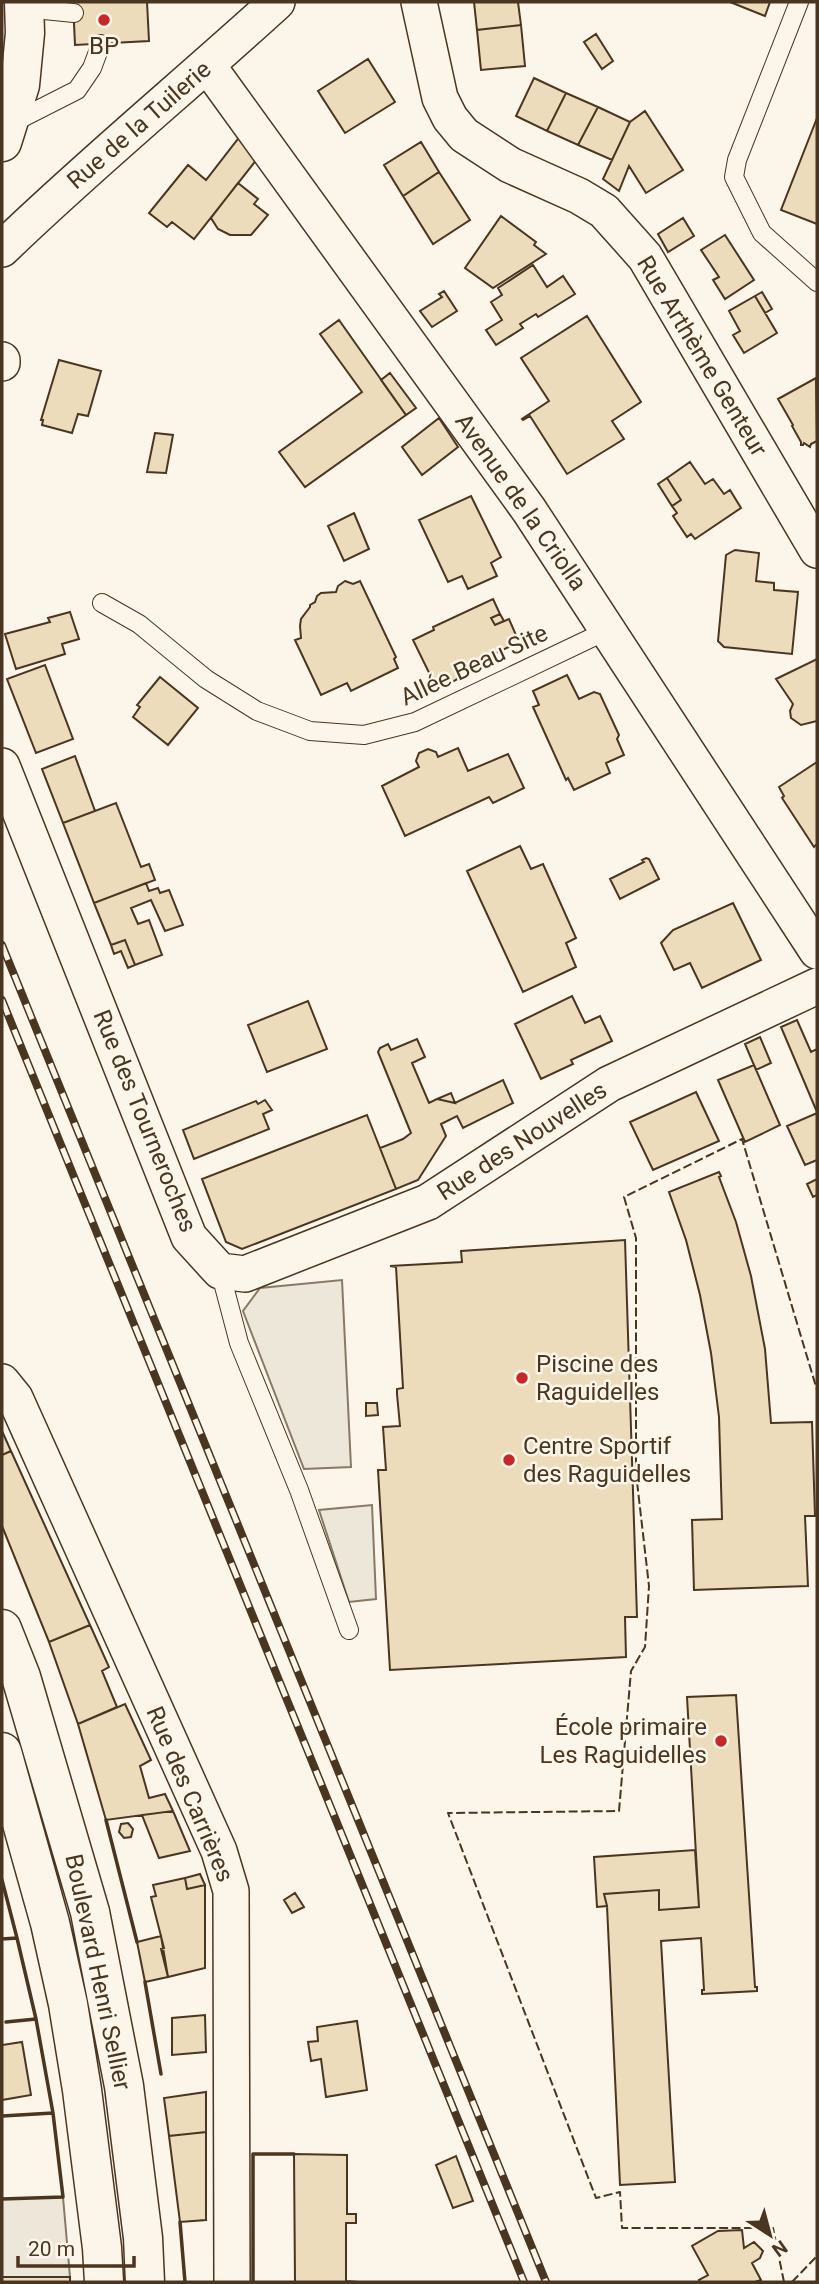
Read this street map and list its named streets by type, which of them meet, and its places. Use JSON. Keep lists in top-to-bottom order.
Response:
{
  "streets": {
    "main road": ["Boulevard Henri Sellier"],
    "street": [
      "Rue de la Tuilerie",
      "Rue Arthème Genteur",
      "Avenue de la Criolla",
      "Rue des Tourneroches",
      "Rue des Nouvelles",
      "Rue des Carrières"
    ],
    "lane": ["Allée Beau Site"]
  },
  "crossings": [
    ["Rue de la Tuilerie", "Avenue de la Criolla"],
    ["Avenue de la Criolla", "Allée Beau Site"],
    ["Rue des Tourneroches", "Rue des Nouvelles"]
  ],
  "places": [
    "BP",
    "Piscine des Raguidelles",
    "Centre Sportif des Raguidelles",
    "École primaire Les Raguidelles"
  ],
  "scale_bar": "20 m",
  "north": "bottom right"
}
